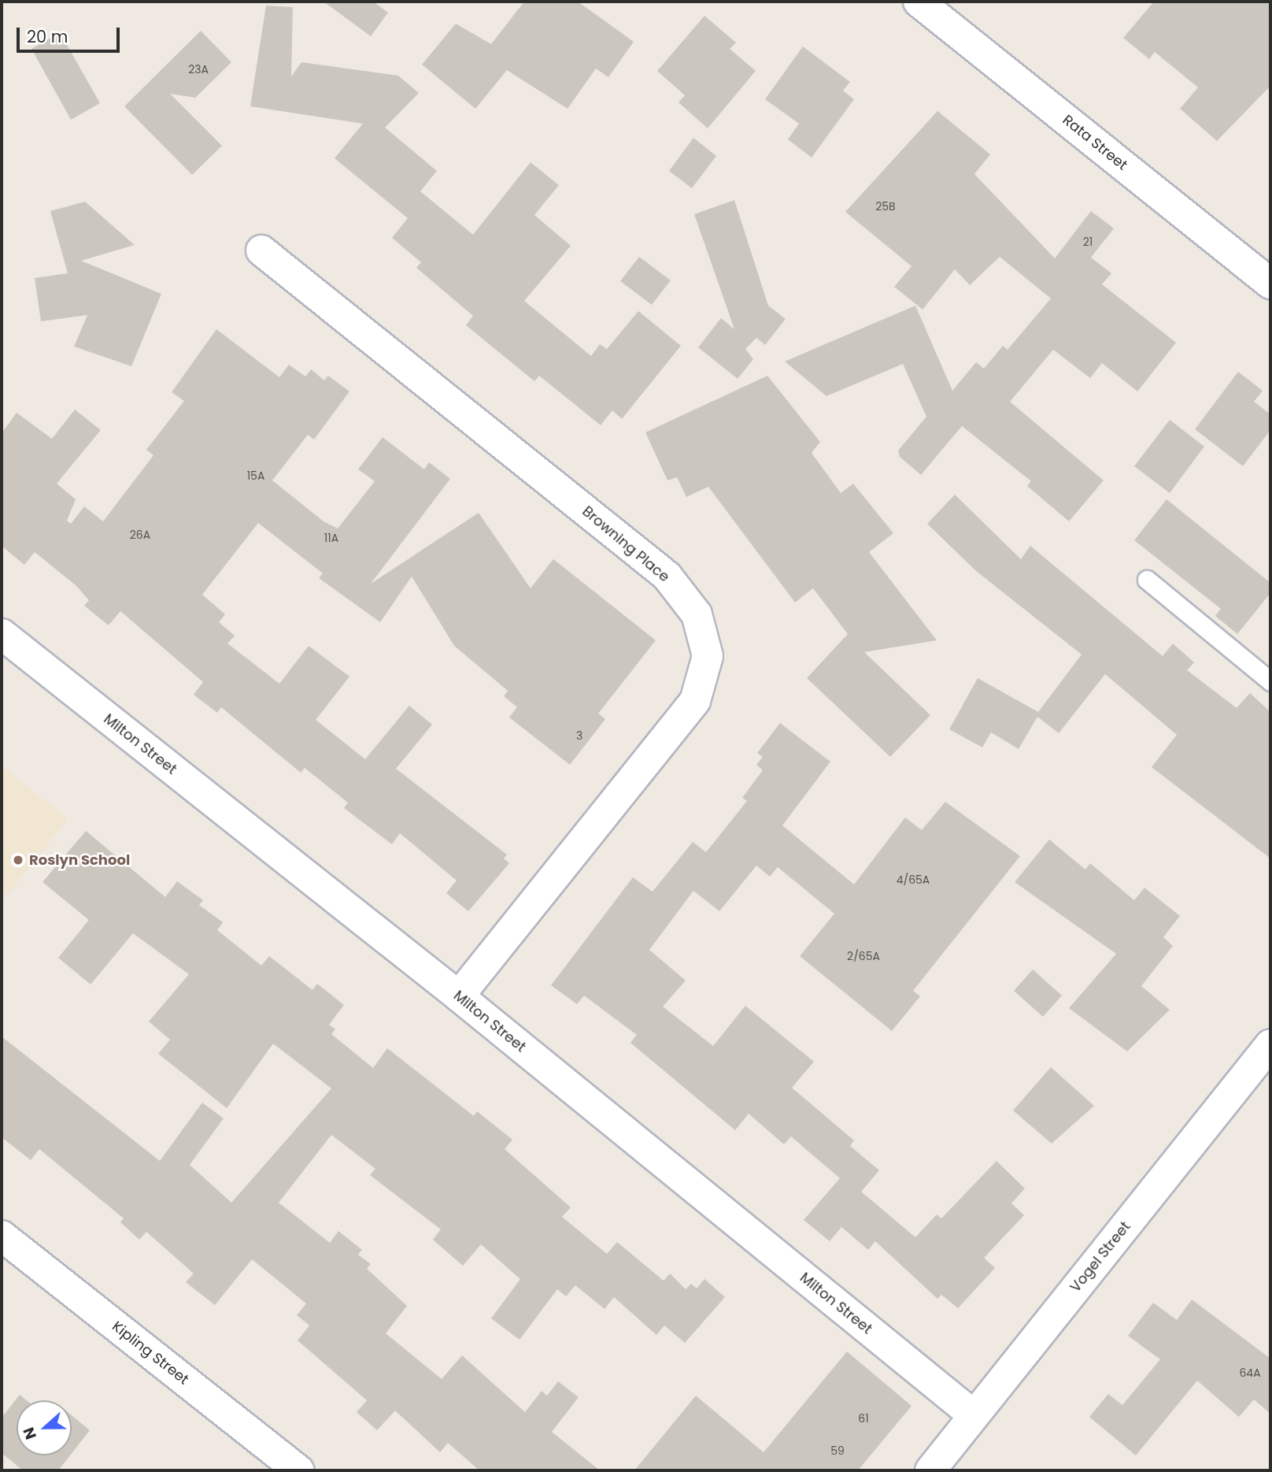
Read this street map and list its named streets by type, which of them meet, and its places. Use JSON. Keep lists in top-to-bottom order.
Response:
{
  "streets": {
    "street": [
      "Rata Street",
      "Browning Place",
      "Milton Street",
      "Vogel Street",
      "Kipling Street"
    ]
  },
  "crossings": [
    ["Browning Place", "Milton Street"],
    ["Milton Street", "Vogel Street"]
  ],
  "places": ["Roslyn School"],
  "house_numbers": [
    "23A",
    "25B",
    "21",
    "15A",
    "26A",
    "11A",
    "3",
    "4/65A",
    "2/65A",
    "64A",
    "61",
    "59"
  ],
  "scale_bar": "20 m",
  "north": "left"
}
